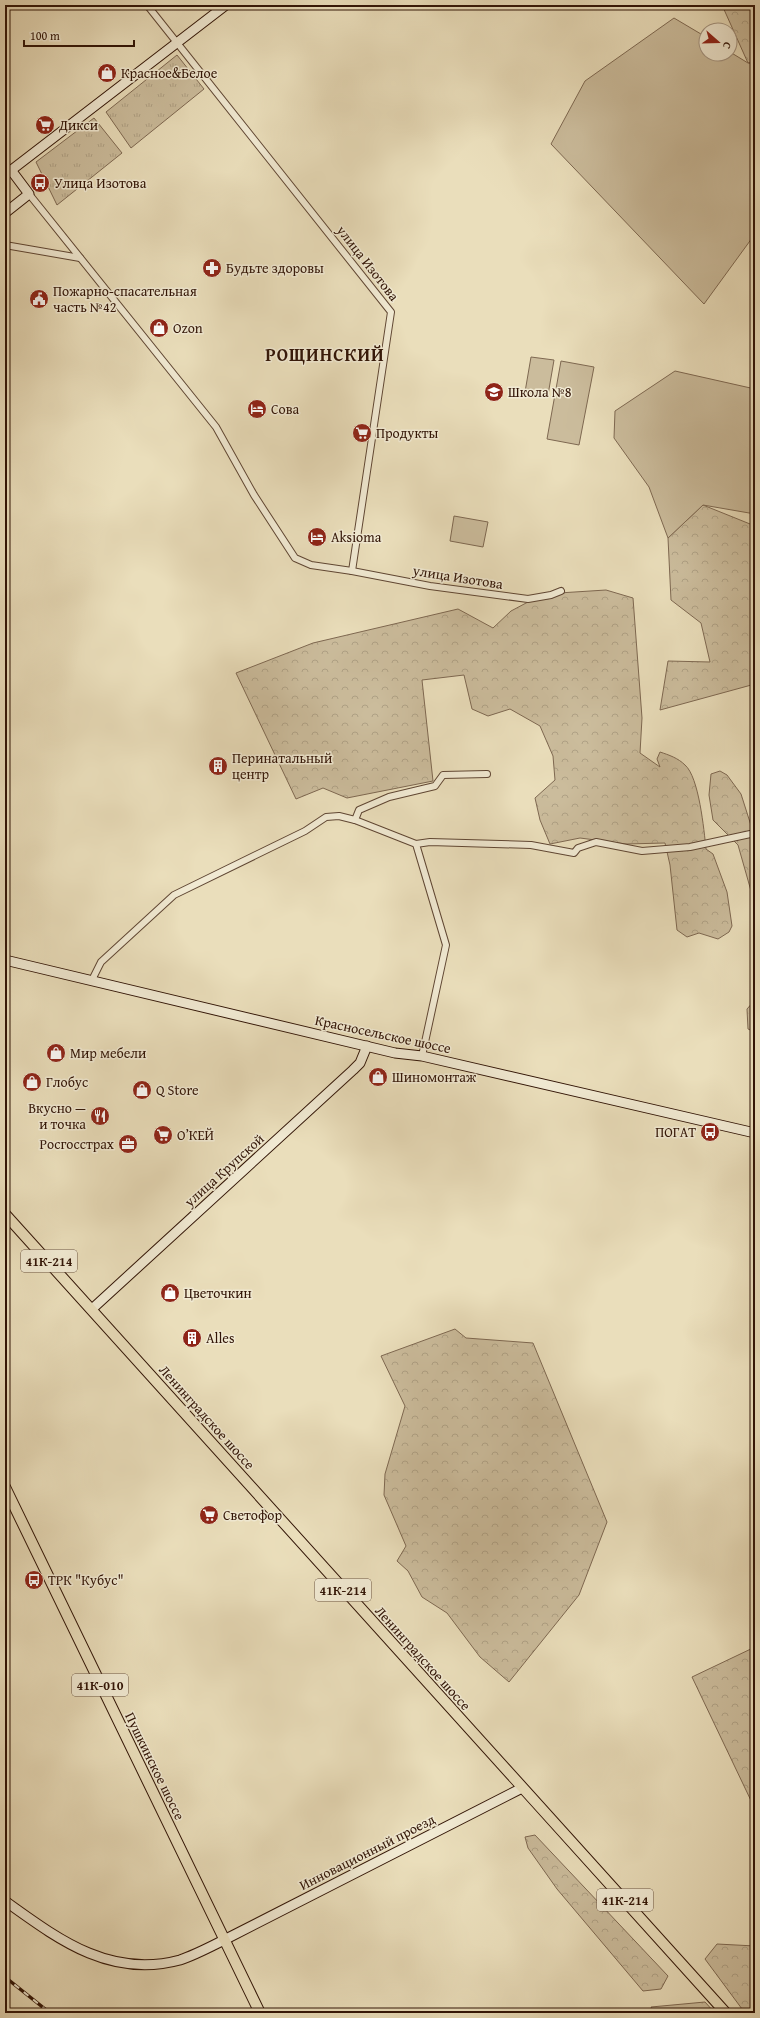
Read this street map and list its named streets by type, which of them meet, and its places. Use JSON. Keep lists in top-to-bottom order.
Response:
{
  "streets": {
    "main road": [
      "41К-214",
      "Ленинградское шоссе",
      "41К-010",
      "Пушкинское шоссе"
    ],
    "street": [
      "улица Изотова",
      "Красносельское шоссе",
      "улица Крупской",
      "Инновационный проезд"
    ]
  },
  "crossings": [
    ["Красносельское шоссе", "улица Крупской"],
    ["улица Крупской", "Ленинградское шоссе"],
    ["Ленинградское шоссе", "Инновационный проезд"],
    ["Пушкинское шоссе", "Инновационный проезд"]
  ],
  "districts": ["РОЩИНСКИЙ"],
  "places": {
    "shop": [
      "Красное&Белое",
      "Ozon",
      "Мир мебели",
      "Шиномонтаж",
      "Глобус",
      "Q Store",
      "Цветочкин"
    ],
    "supermarket": [
      "Дикси",
      "Продукты",
      "О’КЕЙ",
      "Светофор"
    ],
    "bus stop": ["Улица Изотова", "ПОГАТ", "ТРК \"Кубус\""],
    "pharmacy": ["Будьте здоровы"],
    "public building": ["Пожарно-спасательная часть №42"],
    "school or university": ["Школа №8"],
    "hotel": ["Сова", "Aksioma"],
    "building": ["Перинатальный центр", "Alles"],
    "restaurant": ["Вкусно — и точка"],
    "office": ["Росгосстрах"]
  },
  "scale_bar": "100 m",
  "north": "right"
}
